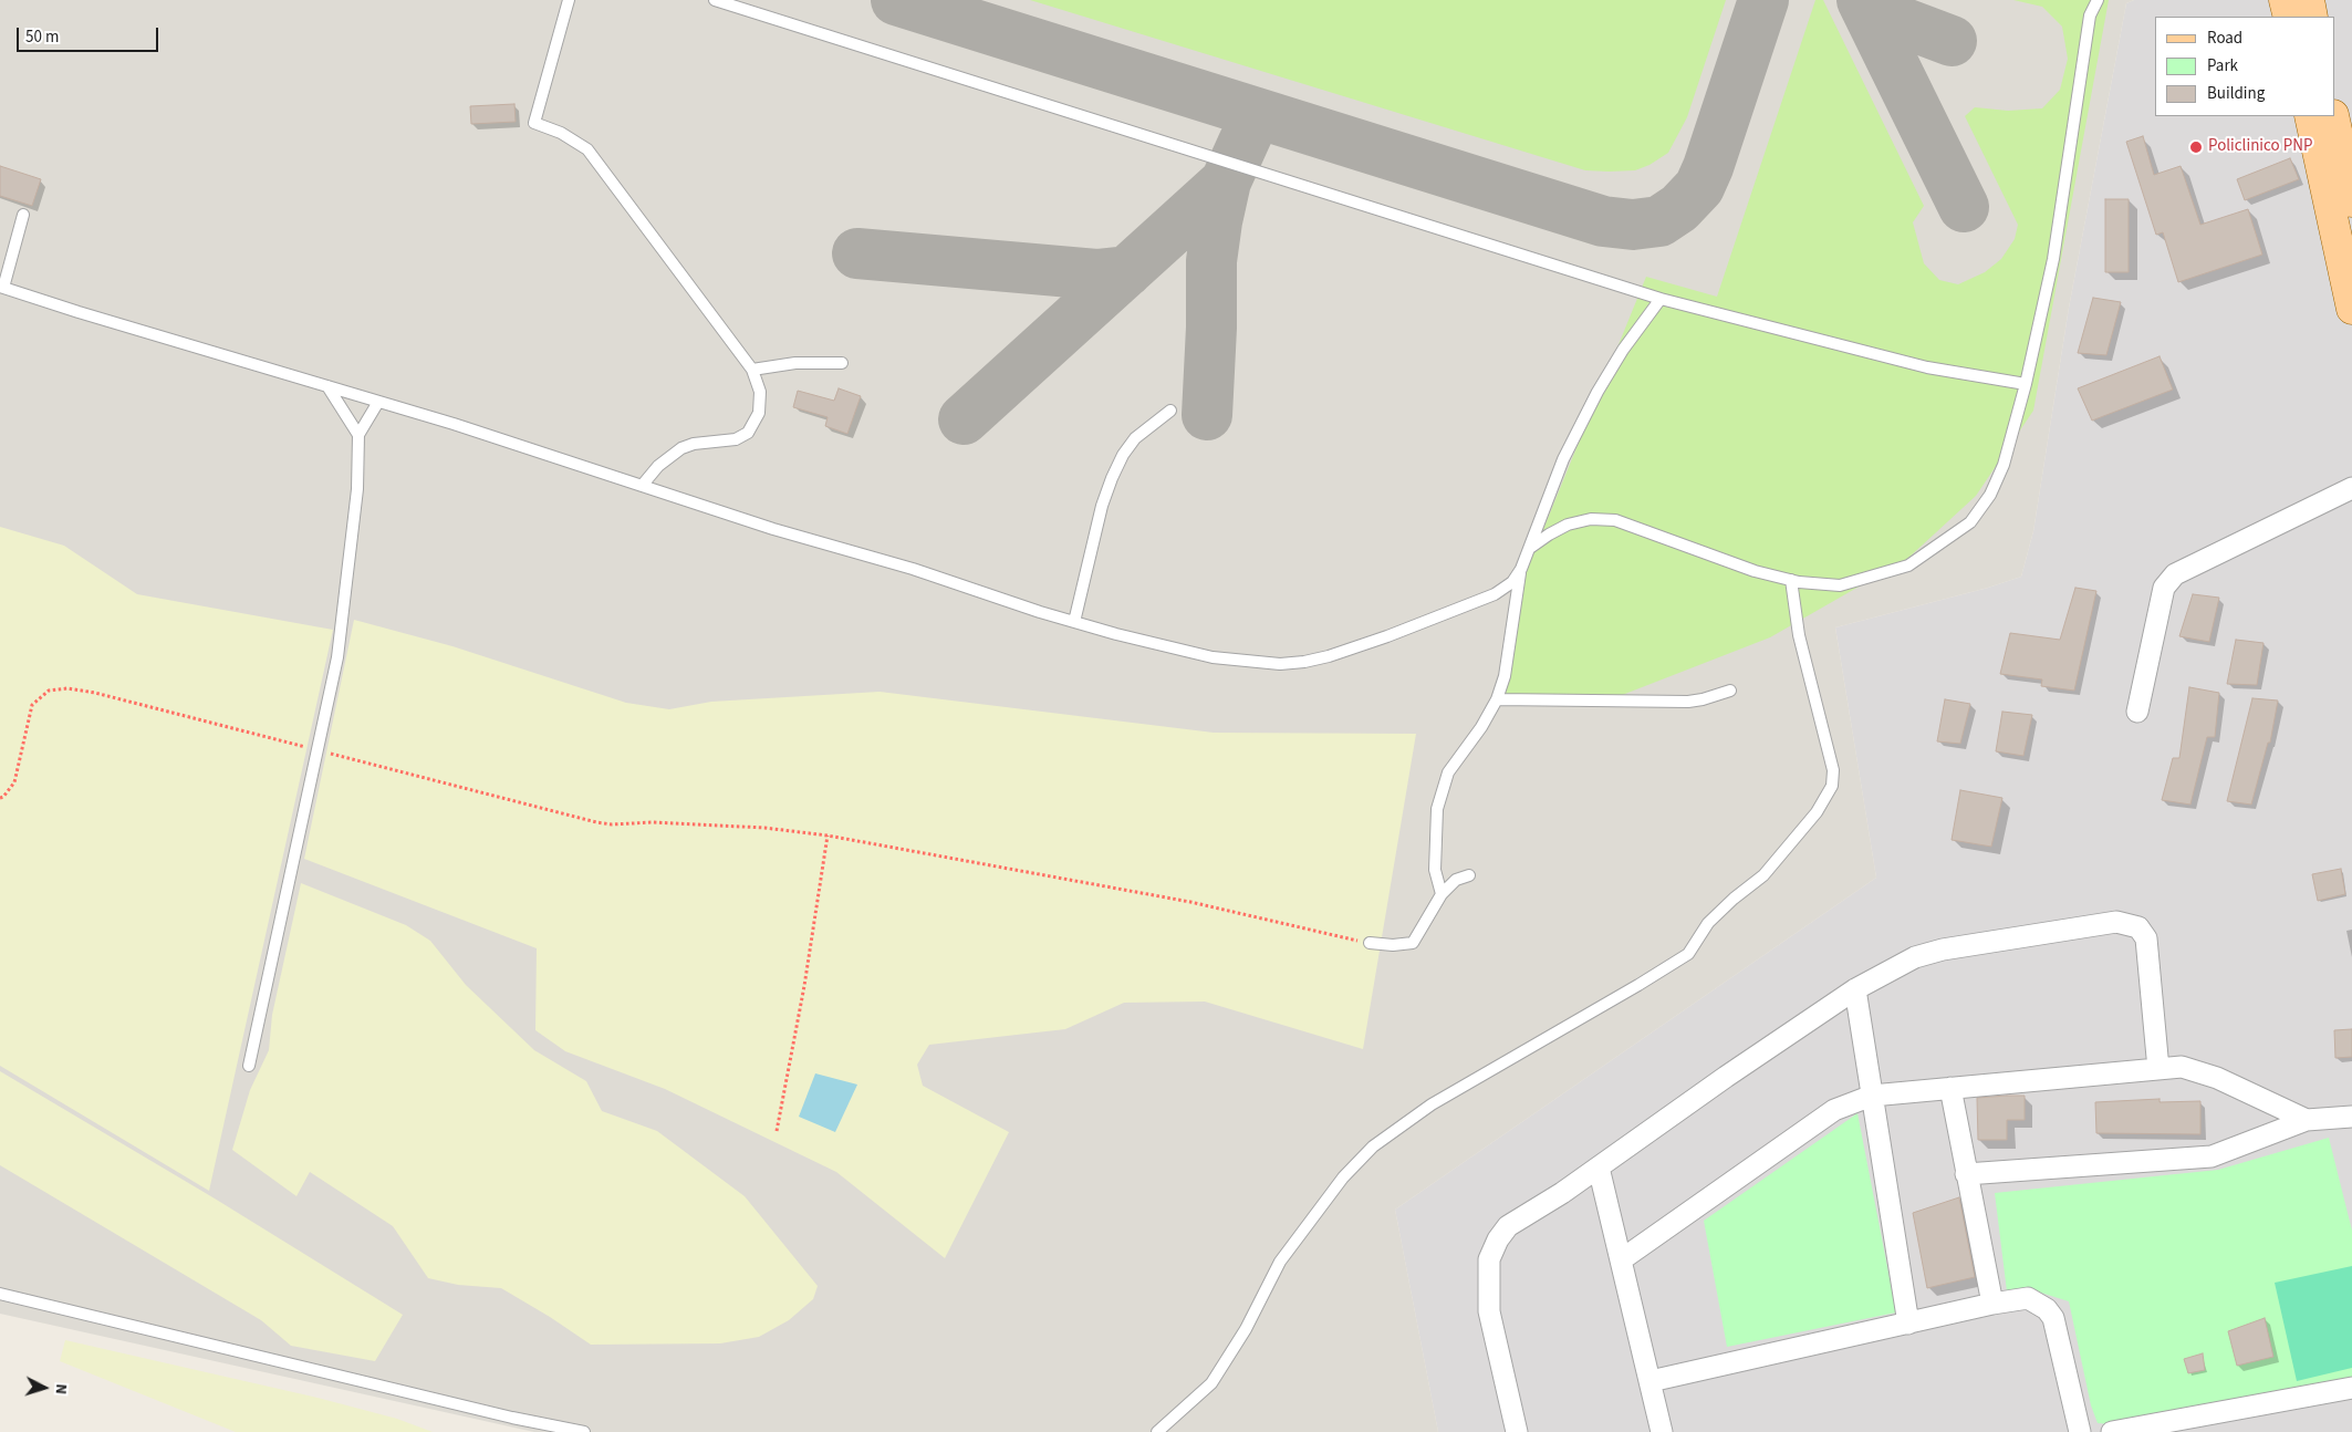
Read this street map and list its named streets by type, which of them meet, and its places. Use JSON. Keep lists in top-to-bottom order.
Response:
{
  "places": ["Policlinico PNP"],
  "legend": ["Road", "Park", "Building"],
  "scale_bar": "50 m",
  "north": "right"
}
